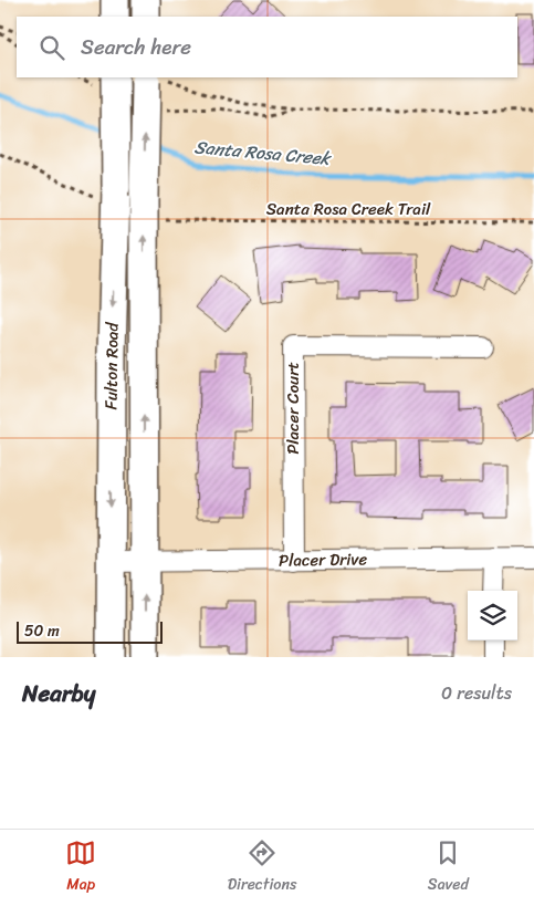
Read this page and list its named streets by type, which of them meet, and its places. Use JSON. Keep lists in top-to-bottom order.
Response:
{
  "streets": {
    "main road": ["Fulton Road"],
    "street": ["Placer Court", "Placer Drive"],
    "path": ["Santa Rosa Creek Trail"]
  },
  "crossings": [
    ["Fulton Road", "Placer Drive"],
    ["Placer Court", "Placer Drive"]
  ],
  "water": ["Santa Rosa Creek"],
  "scale_bar": "50 m",
  "page": {
    "search": "Search here",
    "scale": "50 m",
    "heading": ["Nearby", "0 results"],
    "nav": ["Map", "Directions", "Saved"]
  }
}
